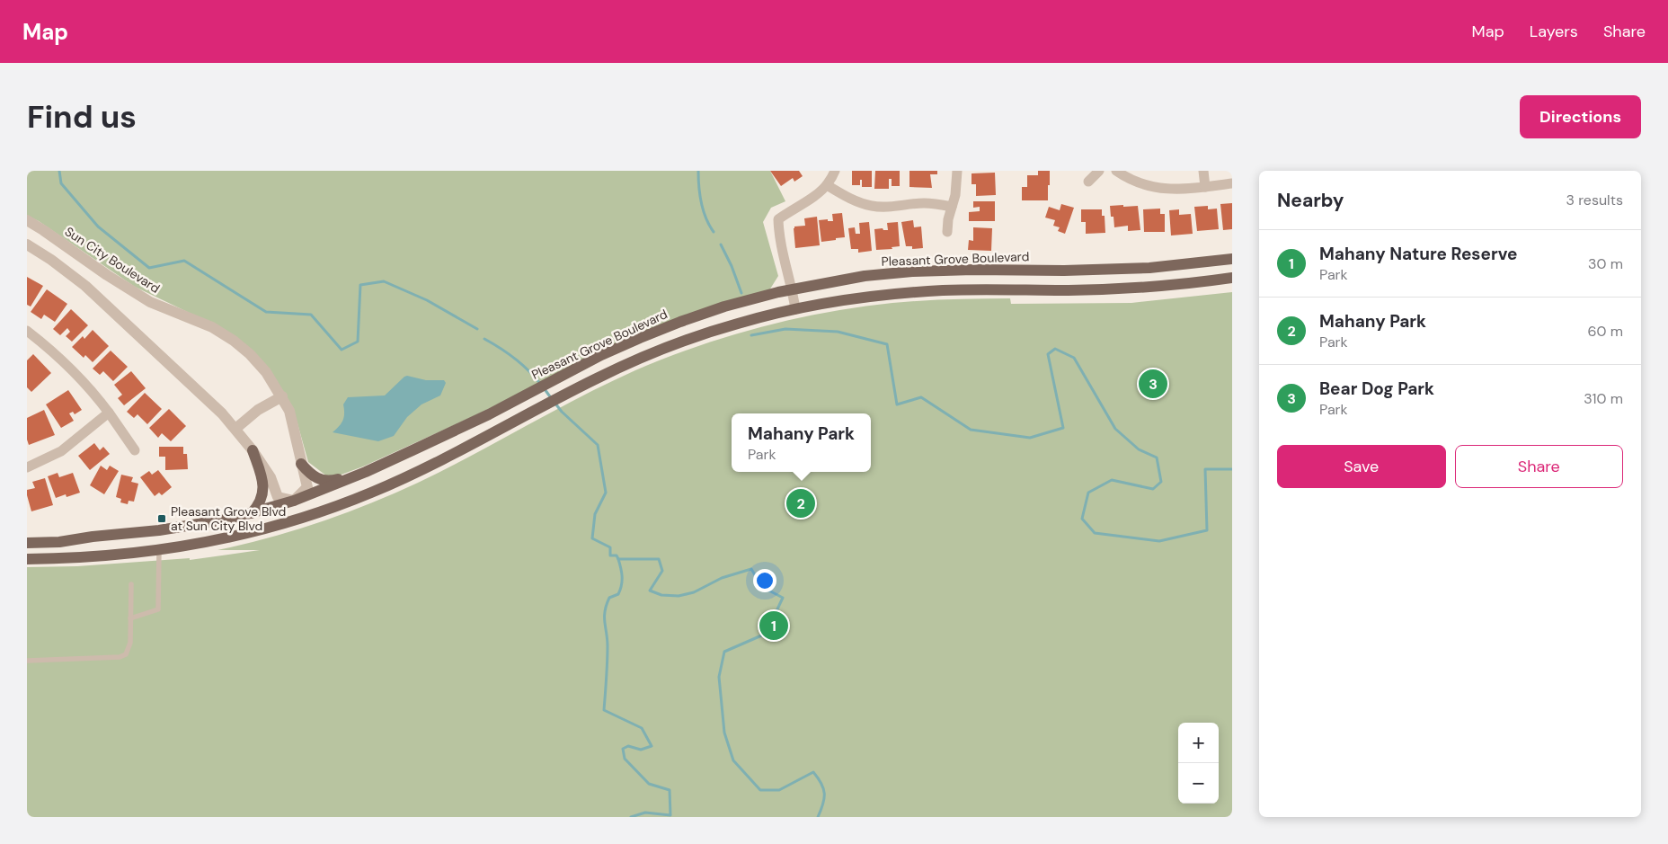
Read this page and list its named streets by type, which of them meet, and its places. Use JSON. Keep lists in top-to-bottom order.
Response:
{
  "streets": {
    "main road": ["Pleasant Grove Boulevard"],
    "street": ["Sun City Boulevard"]
  },
  "crossings": [
    ["Pleasant Grove Boulevard", "Sun City Boulevard"]
  ],
  "places": {
    "transit": ["Pleasant Grove Blvd at Sun City Blvd"]
  },
  "page": {
    "header": "Map",
    "nav": ["Map", "Layers", "Share"],
    "buttons": [
      "Directions",
      ["Save", "Share"]
    ],
    "title": "Find us",
    "heading": ["Nearby", "3 results"],
    "list": [
      {
        "mark": "1",
        "name": "Mahany Nature Reserve",
        "note": "Park",
        "value": "30 m"
      },
      {
        "mark": "2",
        "name": "Mahany Park",
        "note": "Park",
        "value": "60 m"
      },
      {
        "mark": "3",
        "name": "Bear Dog Park",
        "note": "Park",
        "value": "310 m"
      }
    ],
    "pins": ["3", "2", "1"],
    "popup": ["Mahany Park", "Park"],
    "map_buttons": ["+", "−"]
  }
}
